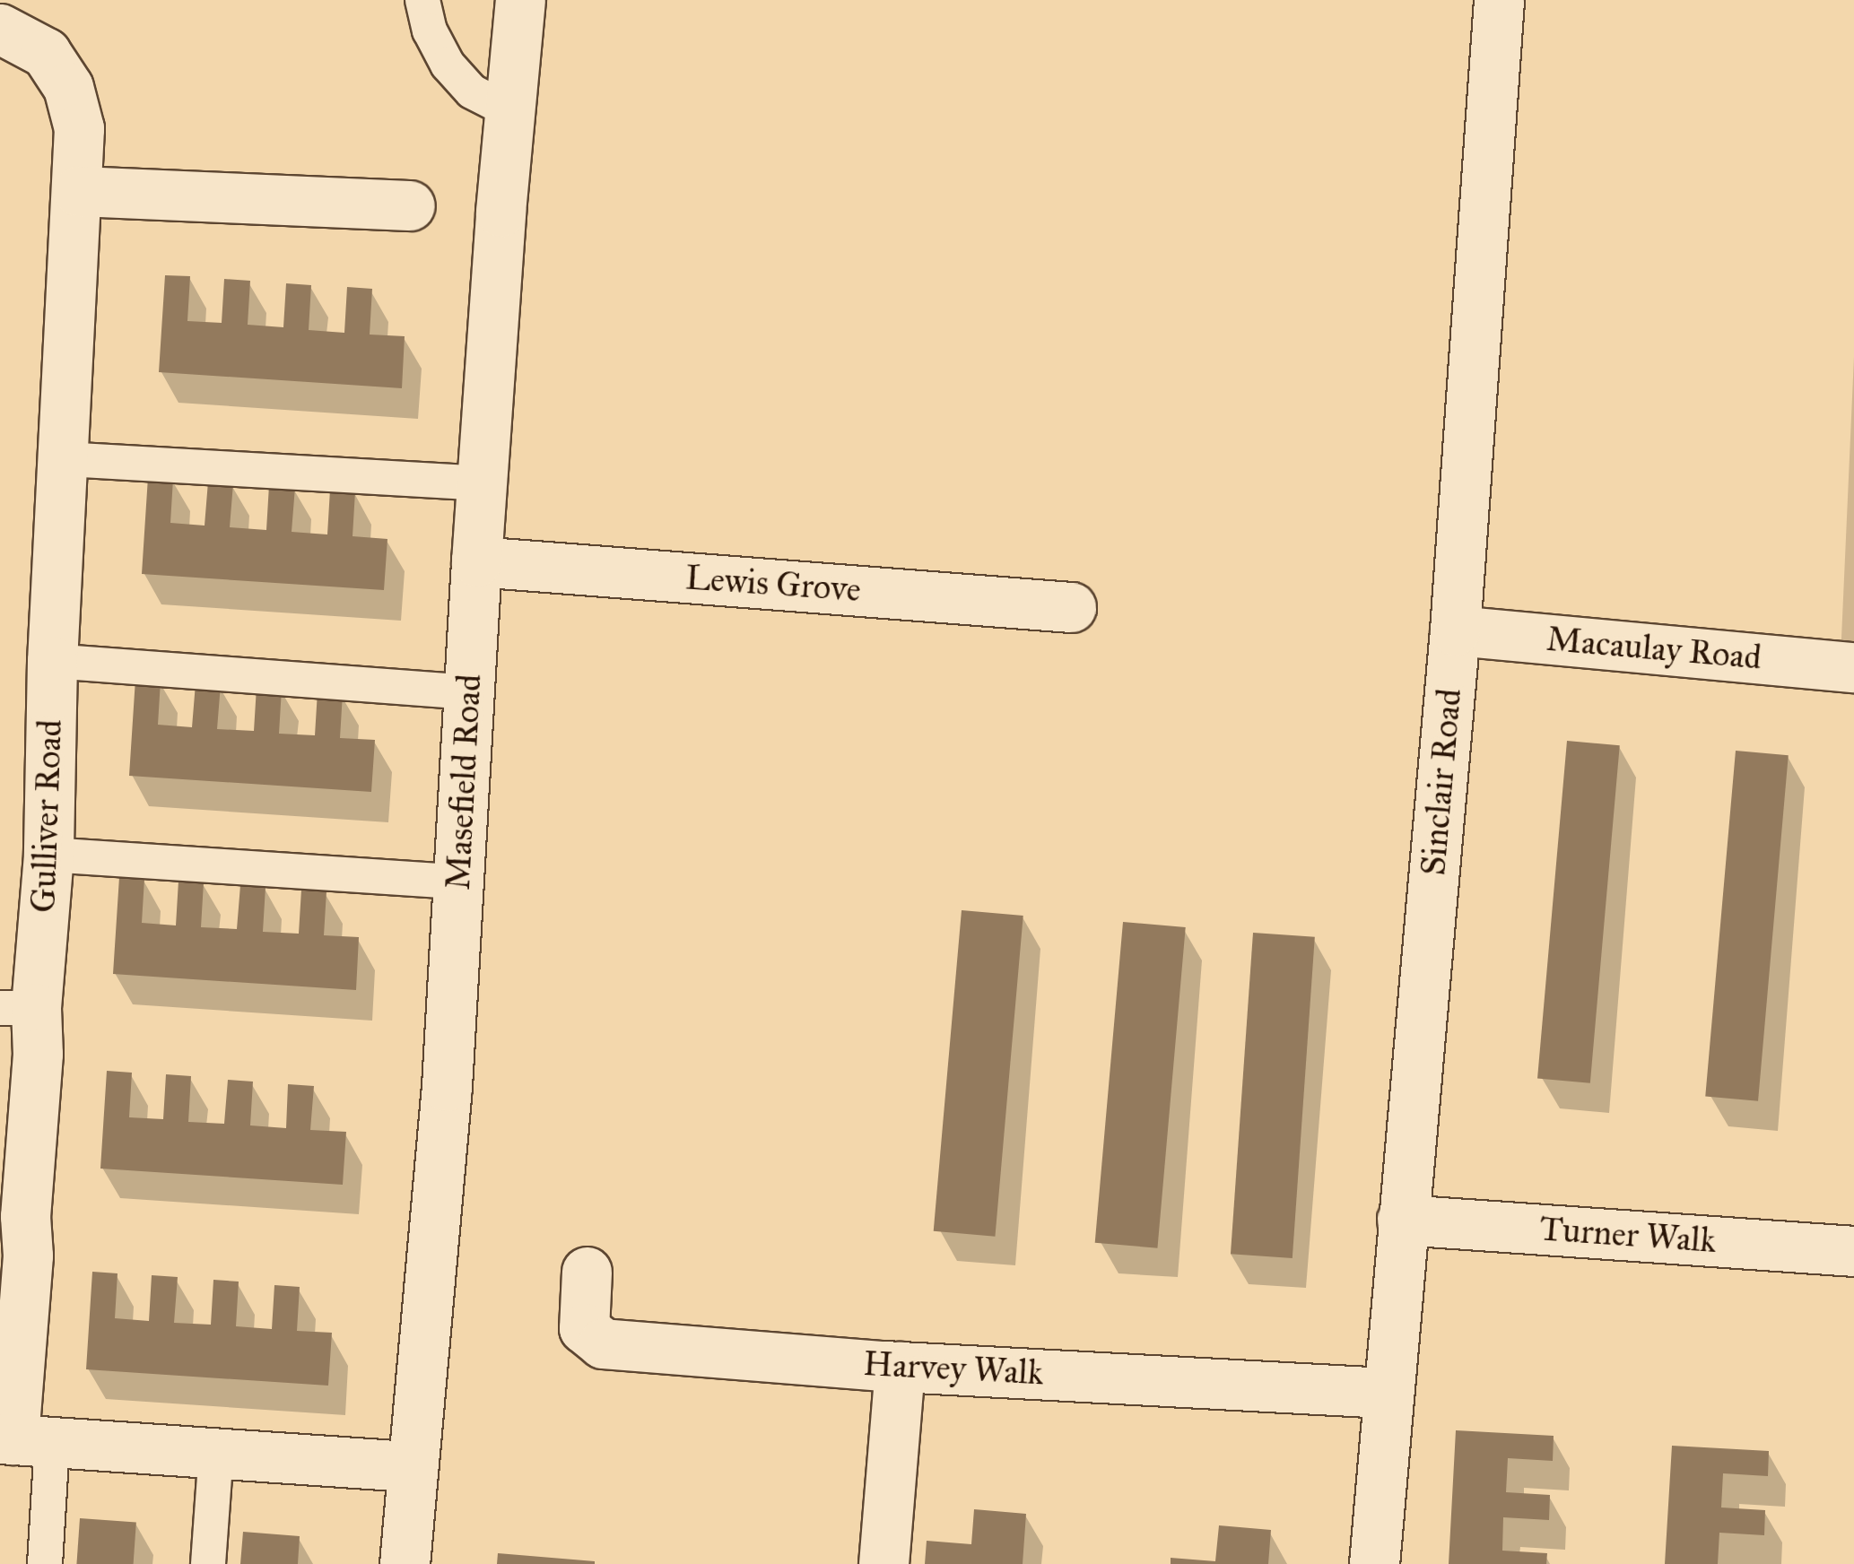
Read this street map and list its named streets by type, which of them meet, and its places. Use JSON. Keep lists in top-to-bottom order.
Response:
{
  "streets": {
    "street": [
      "Lewis Grove",
      "Macaulay Road",
      "Masefield Road",
      "Sinclair Road",
      "Gulliver Road",
      "Turner Walk",
      "Harvey Walk"
    ]
  },
  "crossings": [
    ["Lewis Grove", "Masefield Road"],
    ["Macaulay Road", "Sinclair Road"],
    ["Sinclair Road", "Turner Walk"],
    ["Sinclair Road", "Harvey Walk"]
  ]
}
